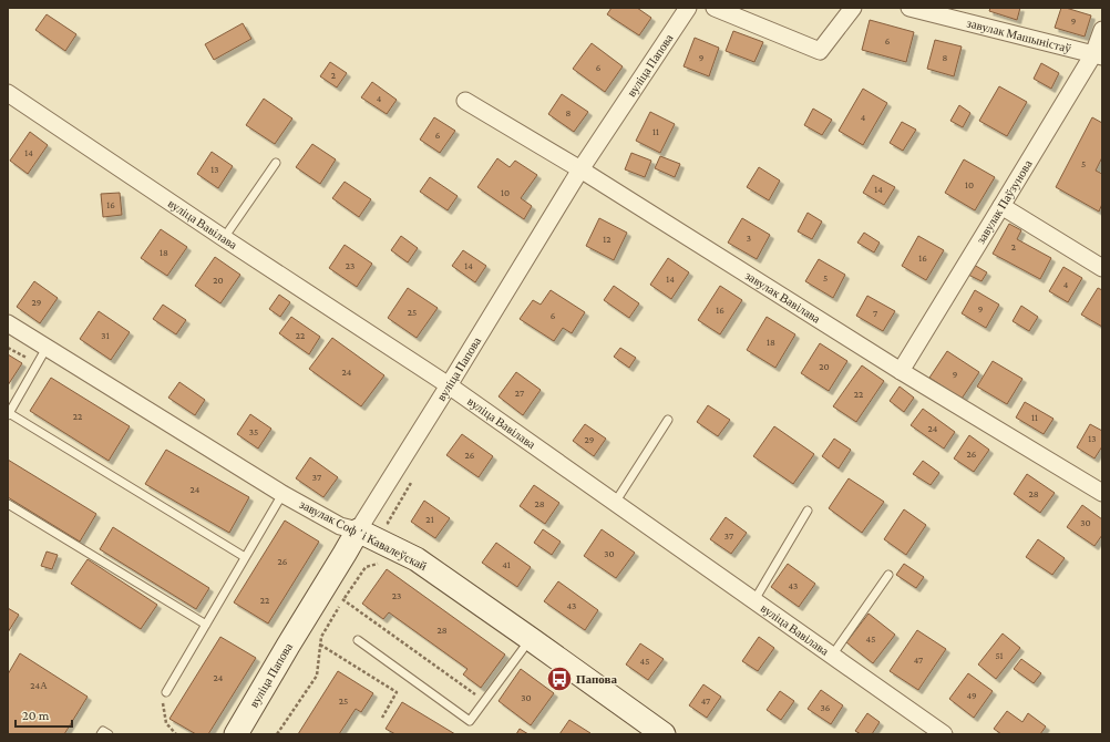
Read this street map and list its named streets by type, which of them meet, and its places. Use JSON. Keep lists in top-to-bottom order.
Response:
{
  "streets": {
    "street": [
      "завулак Машыністаў",
      "вуліца Папова",
      "завулак Паўзунова",
      "вуліца Вавілава",
      "завулак Вавілава",
      "завулак Софʼі Кавалеўскай"
    ]
  },
  "crossings": [
    ["завулак Машыністаў", "завулак Паўзунова"],
    ["вуліца Папова", "вуліца Вавілава"],
    ["вуліца Папова", "завулак Вавілава"],
    ["вуліца Папова", "завулак Софʼі Кавалеўскай"],
    ["завулак Паўзунова", "завулак Вавілава"]
  ],
  "places": {
    "bus stop": ["Папова"]
  },
  "house_numbers": [
    "9",
    "6",
    "9",
    "8",
    "6",
    "2",
    "4",
    "8",
    "4",
    "11",
    "6",
    "14",
    "5",
    "13",
    "10",
    "14",
    "10",
    "16",
    "3",
    "12",
    "2",
    "18",
    "16",
    "23",
    "14",
    "5",
    "14",
    "20",
    "4",
    "29",
    "9",
    "16",
    "25",
    "7",
    "6",
    "31",
    "22",
    "18",
    "20",
    "24",
    "9",
    "27",
    "22",
    "22",
    "11",
    "24",
    "35",
    "13",
    "29",
    "26",
    "26",
    "37",
    "24",
    "28",
    "28",
    "21",
    "30",
    "37",
    "30",
    "26",
    "41",
    "43",
    "23",
    "22",
    "43",
    "28",
    "45",
    "51",
    "47",
    "45",
    "24",
    "24А",
    "49",
    "30",
    "25",
    "47",
    "36"
  ],
  "scale_bar": "20 m"
}
